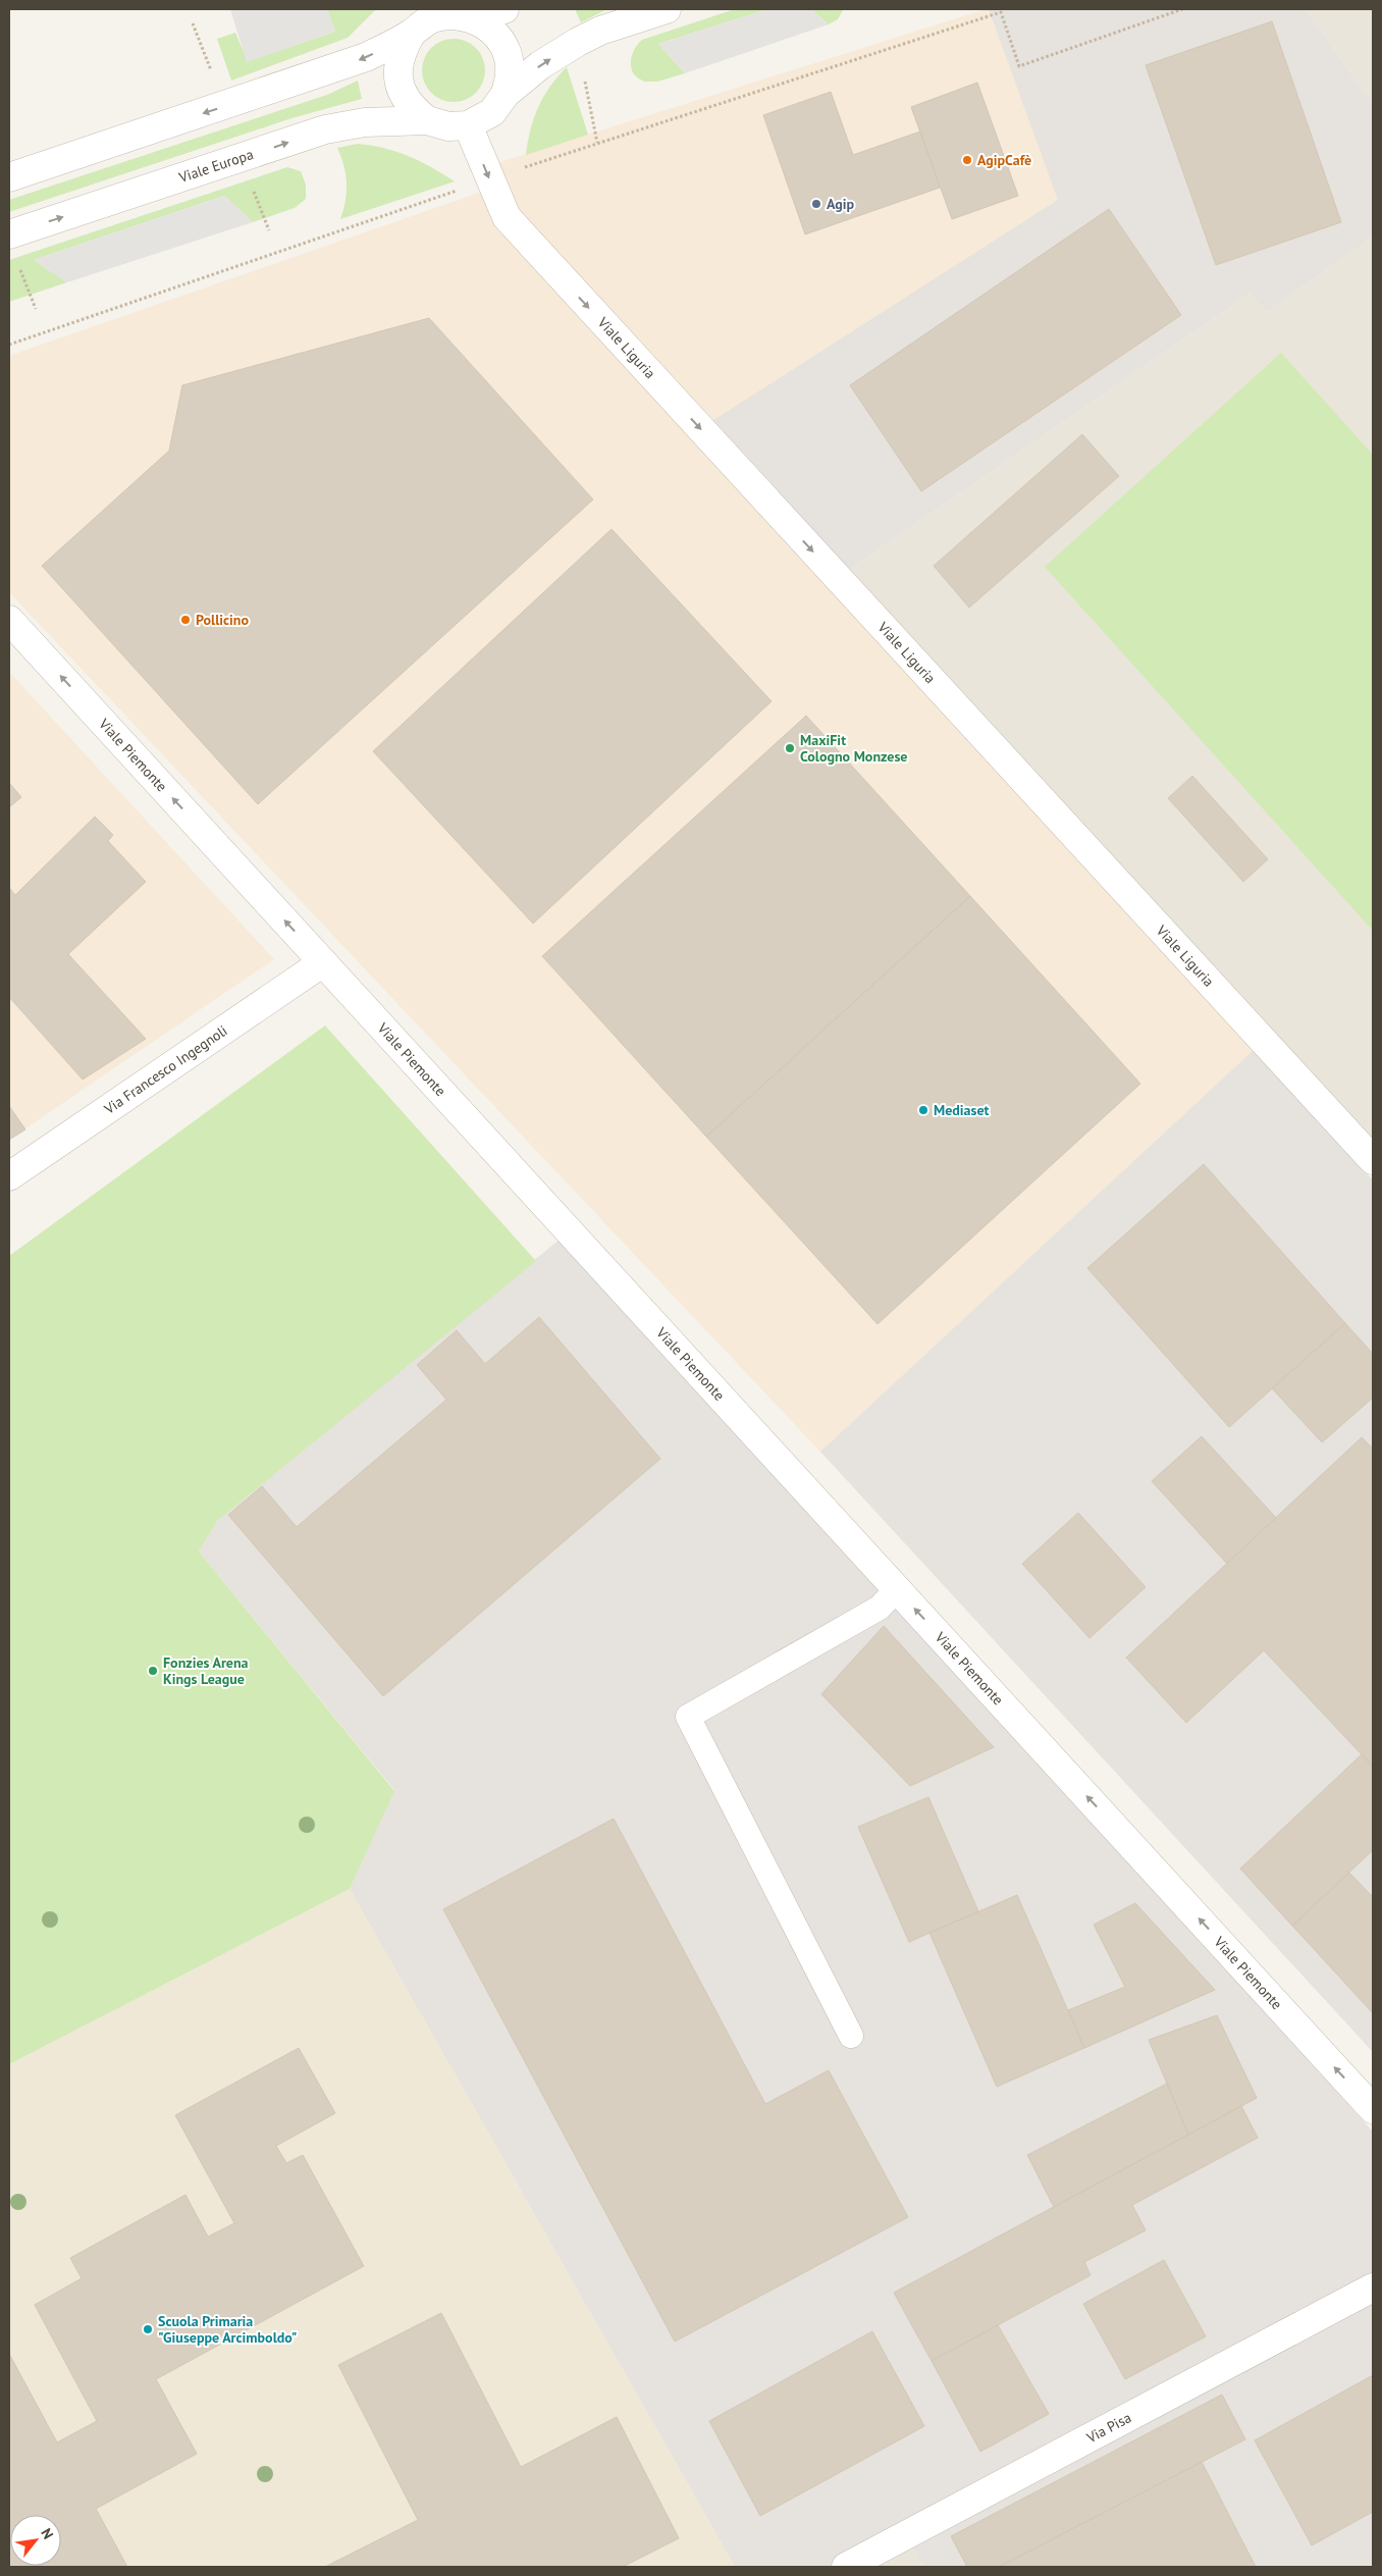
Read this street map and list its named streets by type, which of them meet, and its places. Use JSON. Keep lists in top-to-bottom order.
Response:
{
  "streets": {
    "street": [
      "Viale Europa",
      "Viale Liguria",
      "Viale Piemonte",
      "Via Francesco Ingegnoli",
      "Via Pisa"
    ]
  },
  "crossings": [
    ["Viale Europa", "Viale Liguria"],
    ["Viale Piemonte", "Via Francesco Ingegnoli"]
  ],
  "one_way": ["Viale Liguria", "Viale Piemonte"],
  "places": [
    "AgipCafè",
    "Agip",
    "Pollicino",
    "MaxiFit Cologno Monzese",
    "Mediaset",
    "Fonzies Arena Kings League",
    "Scuola Primaria \"Giuseppe Arcimboldo\""
  ],
  "north": "top right"
}
